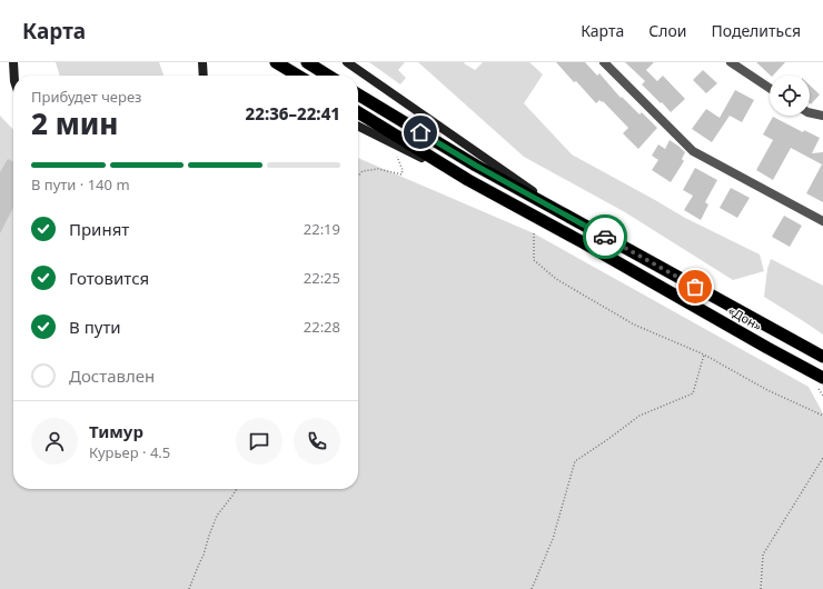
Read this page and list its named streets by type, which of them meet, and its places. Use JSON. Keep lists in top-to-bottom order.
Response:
{
  "streets": {
    "highway": ["«Дон»"]
  },
  "page": {
    "header": "Карта",
    "nav": ["Карта", "Слои", "Поделиться"],
    "heading": ["2 мин", "Прибудет через", "22:36–22:41"],
    "panel": ["Тимур", "Курьер · 4.5"],
    "bar": "В пути · 140 m",
    "list": [
      ["Принят", "22:19"],
      ["Готовится", "22:25"],
      ["В пути", "22:28"],
      "Доставлен"
    ]
  }
}
